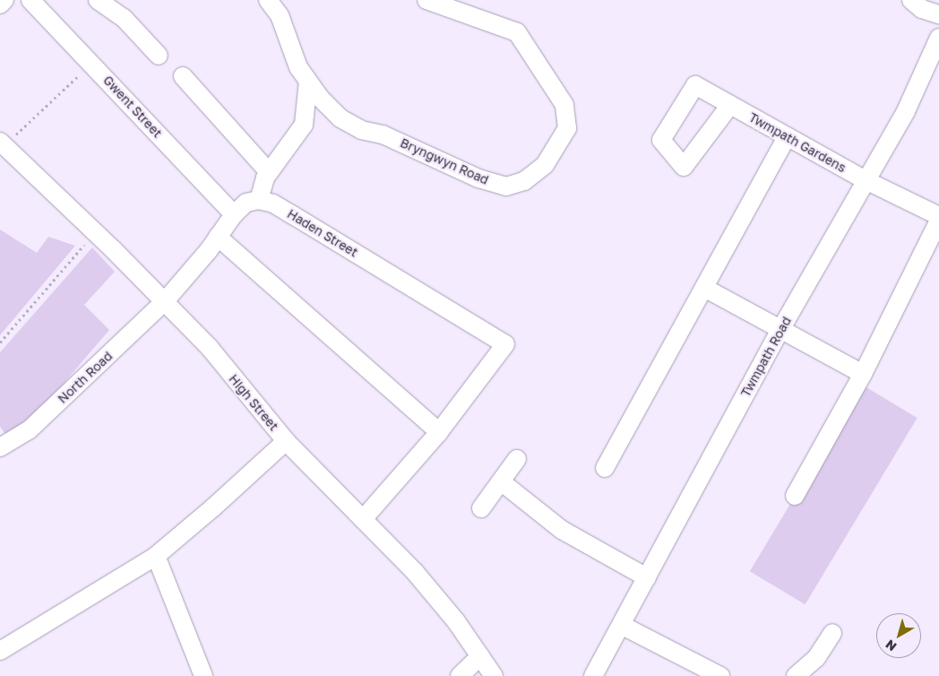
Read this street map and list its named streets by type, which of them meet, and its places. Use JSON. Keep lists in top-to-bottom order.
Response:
{
  "streets": {
    "street": [
      "Gwent Street",
      "Twmpath Gardens",
      "Bryngwyn Road",
      "Haden Street",
      "Twmpath Road",
      "North Road",
      "High Street"
    ]
  },
  "crossings": [
    ["Twmpath Gardens", "Twmpath Road"],
    ["North Road", "High Street"]
  ],
  "north": "bottom left"
}
